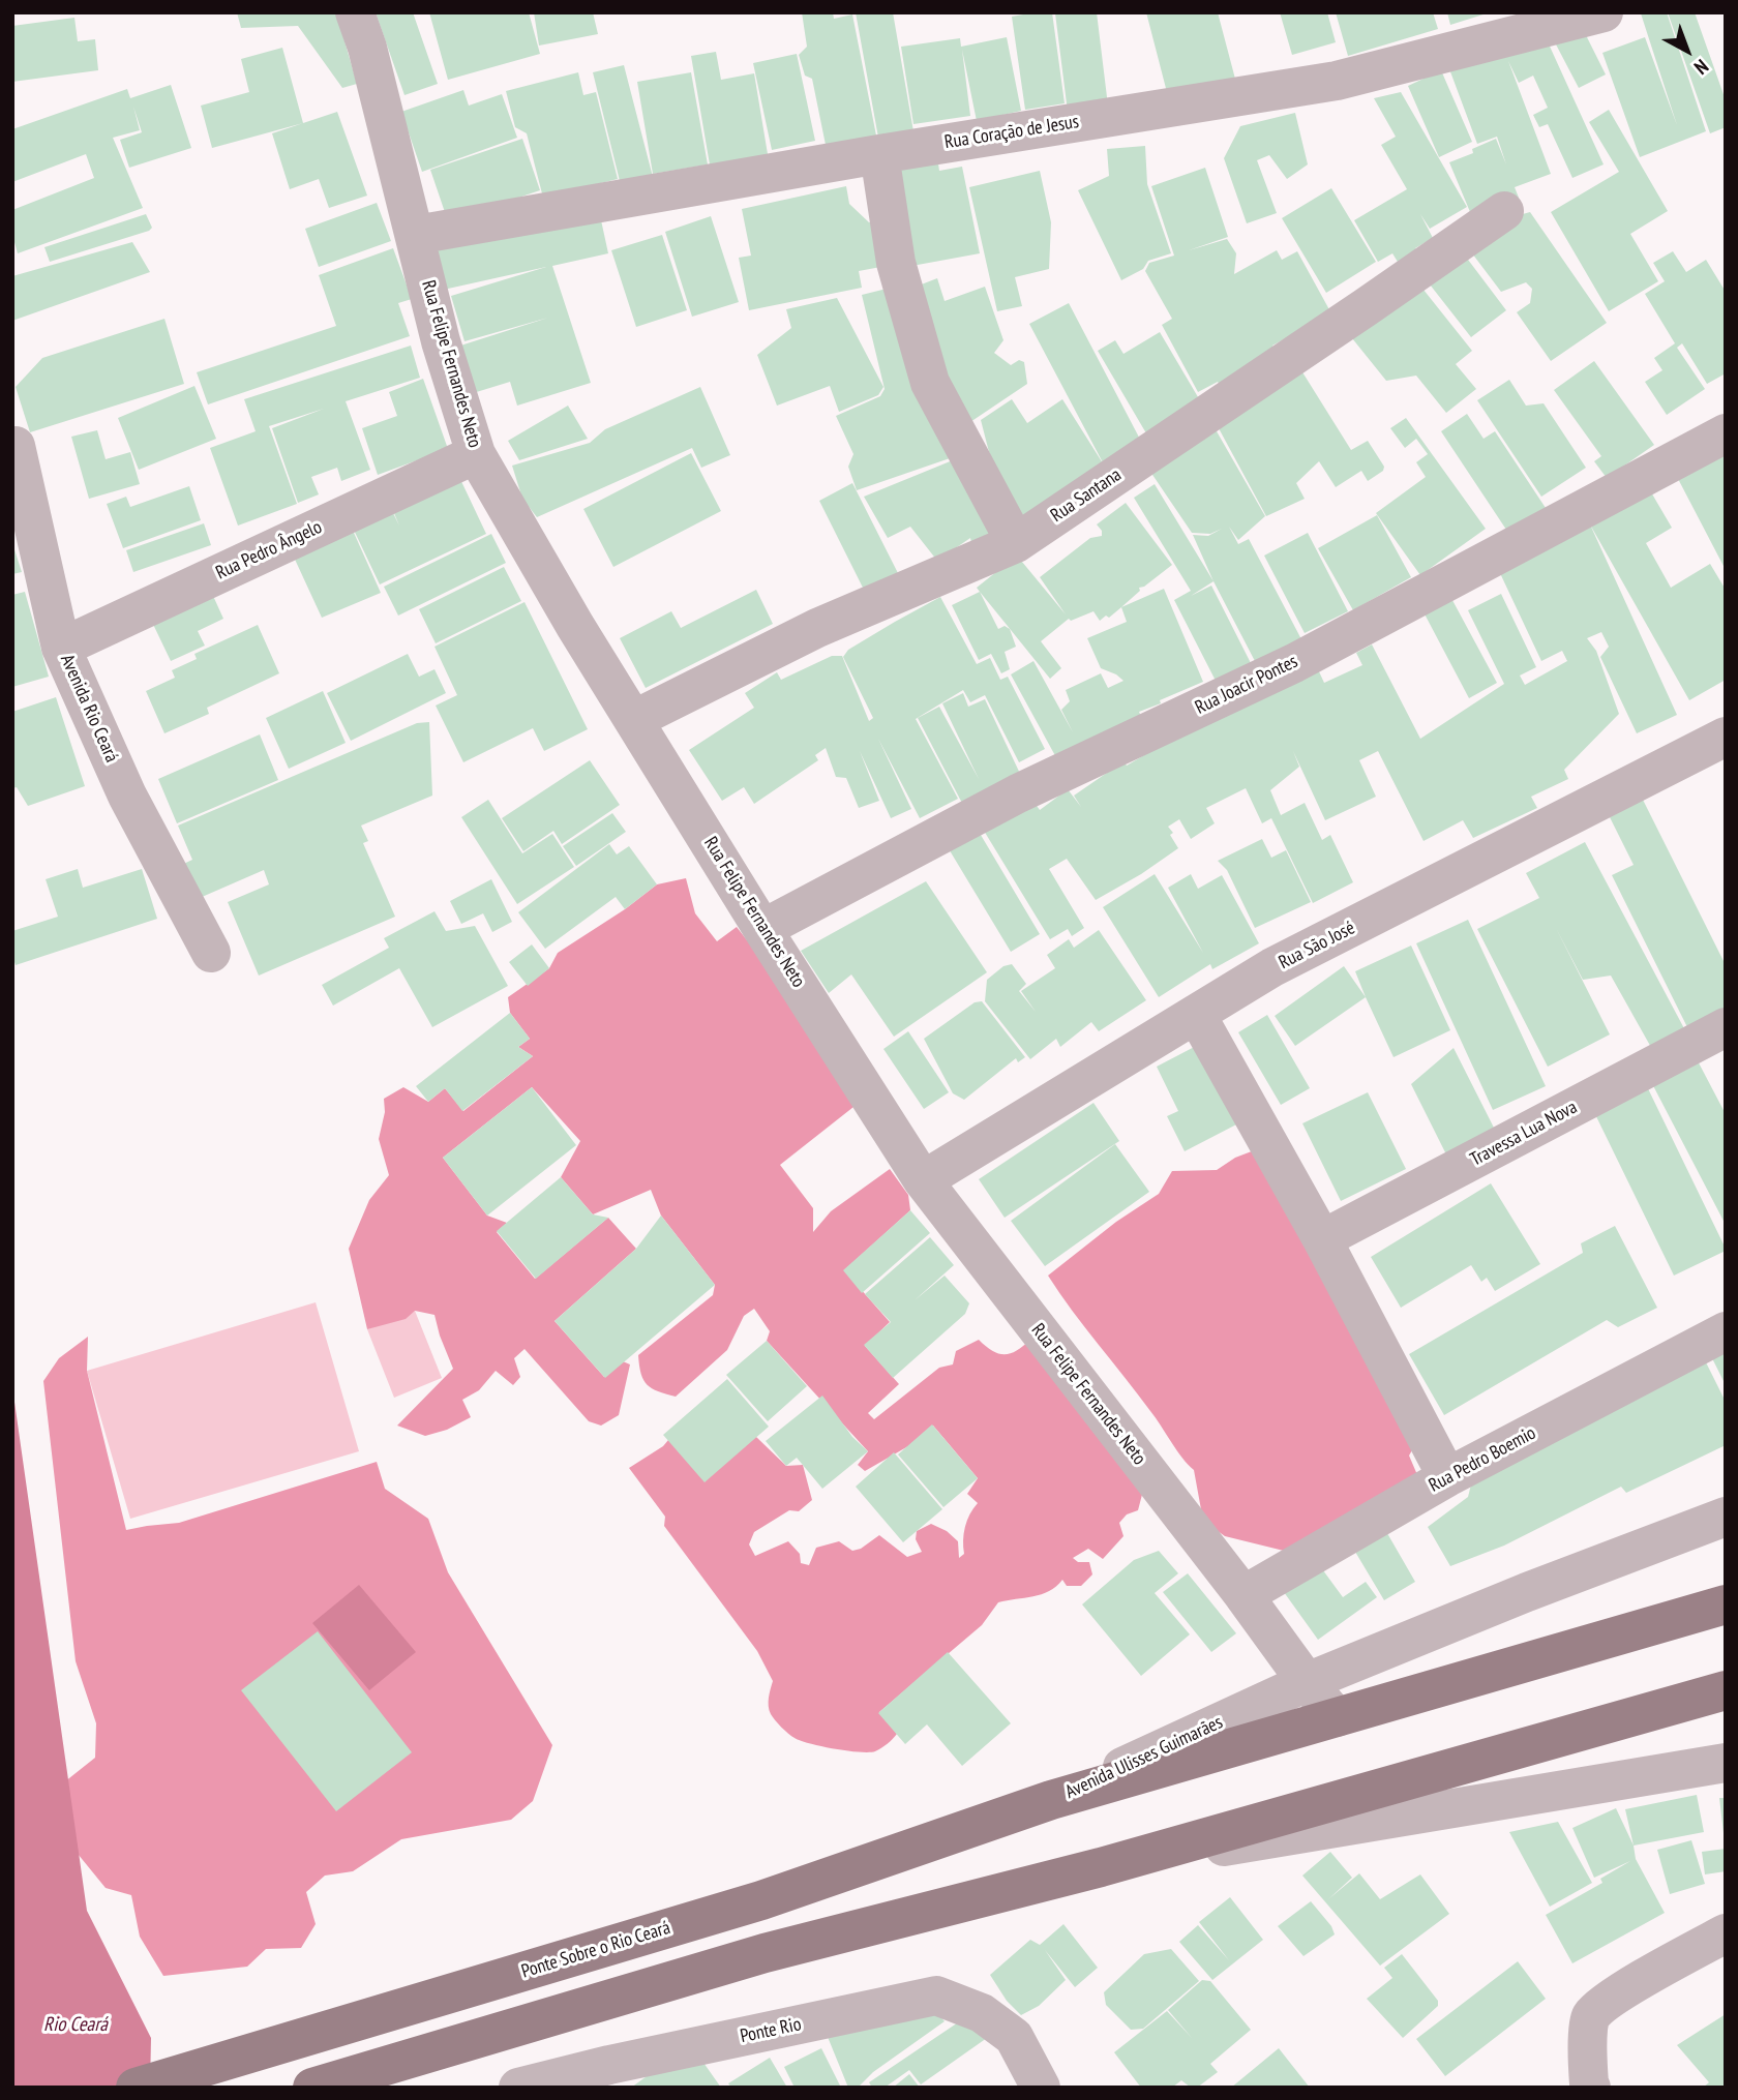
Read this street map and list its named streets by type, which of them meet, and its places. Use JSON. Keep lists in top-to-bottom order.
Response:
{
  "streets": {
    "main road": ["Avenida Ulisses Guimarães", "Ponte Sobre o Rio Ceará"],
    "street": [
      "Rua Coração de Jesus",
      "Rua Felipe Fernandes Neto",
      "Rua Santana",
      "Rua Pedro Ângelo",
      "Rua Joacir Pontes",
      "Avenida Rio Ceará",
      "Rua São José",
      "Travessa Lua Nova",
      "Rua Pedro Boemio",
      "Ponte Rio"
    ]
  },
  "crossings": [
    ["Rua Coração de Jesus", "Rua Felipe Fernandes Neto"],
    ["Rua Felipe Fernandes Neto", "Rua Santana"],
    ["Rua Felipe Fernandes Neto", "Rua Pedro Ângelo"],
    ["Rua Felipe Fernandes Neto", "Rua Joacir Pontes"],
    ["Rua Felipe Fernandes Neto", "Rua São José"],
    ["Rua Felipe Fernandes Neto", "Rua Pedro Boemio"],
    ["Rua Felipe Fernandes Neto", "Avenida Ulisses Guimarães"],
    ["Rua Pedro Ângelo", "Avenida Rio Ceará"],
    ["Avenida Ulisses Guimarães", "Ponte Sobre o Rio Ceará"]
  ],
  "water": ["Rio Ceará"],
  "north": "bottom right"
}
